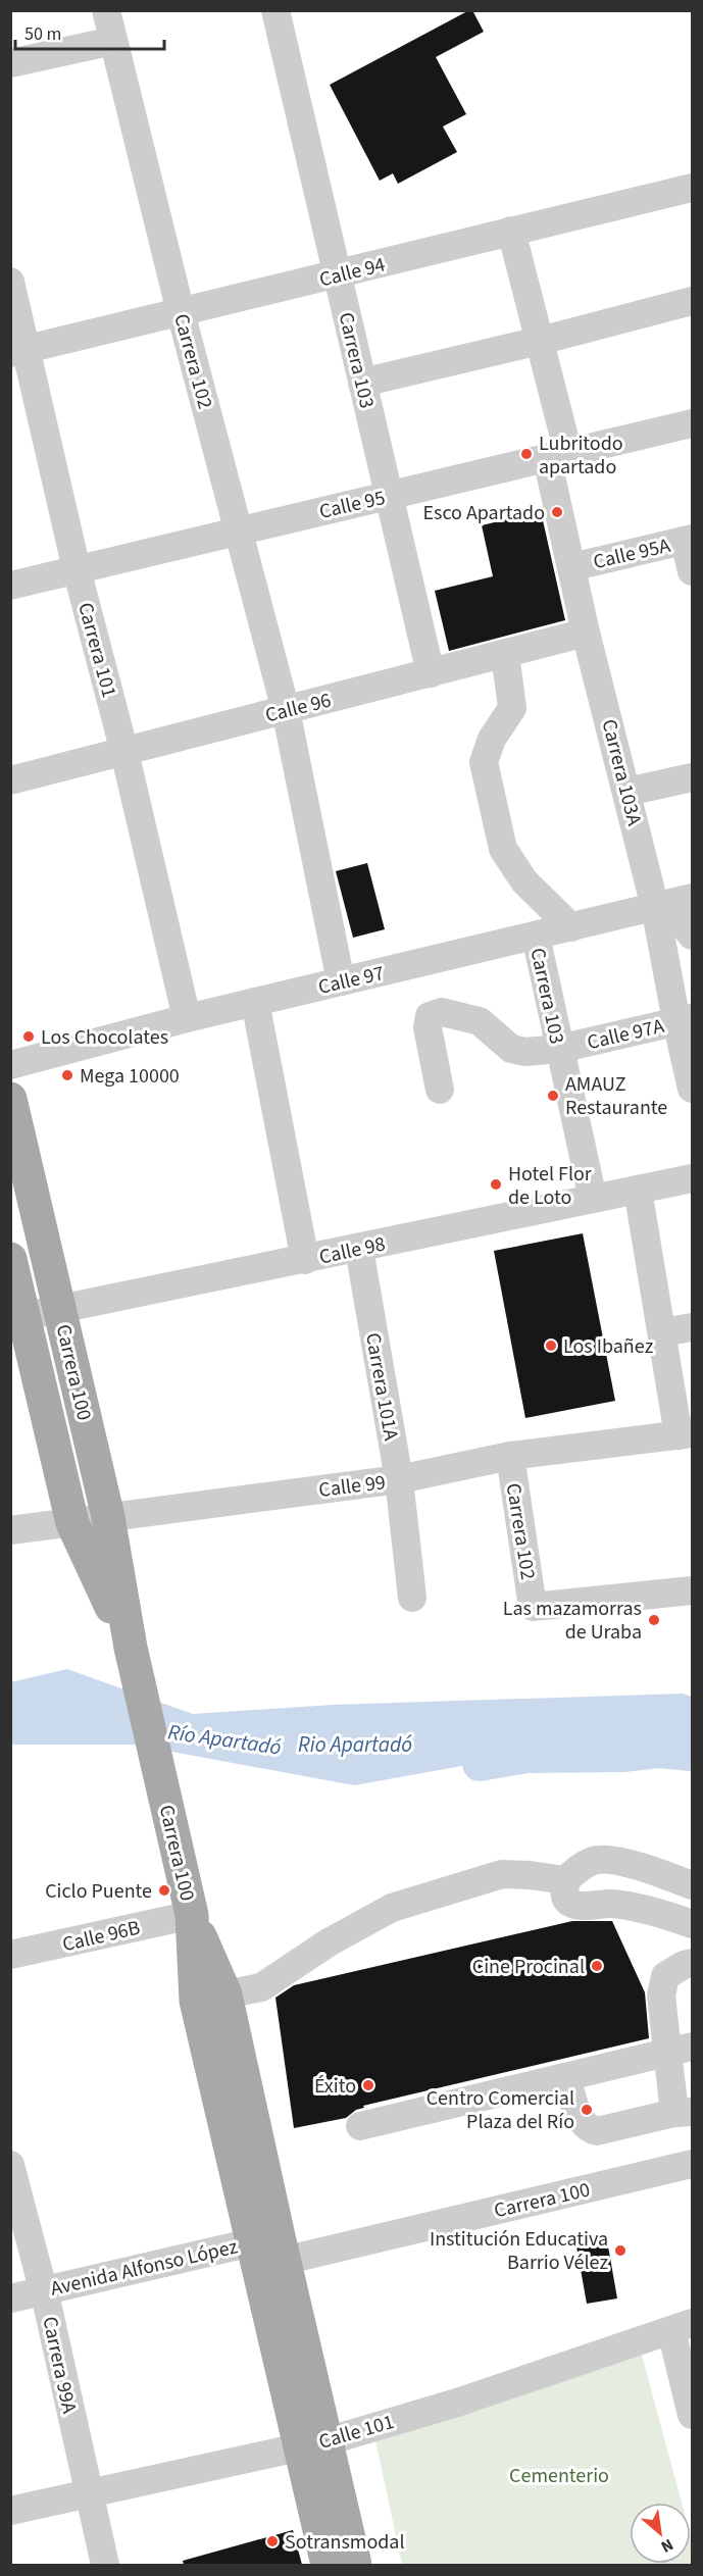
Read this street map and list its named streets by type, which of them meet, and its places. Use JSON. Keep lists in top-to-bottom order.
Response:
{
  "streets": {
    "main road": ["Carrera 100"],
    "street": [
      "Calle 94",
      "Carrera 103",
      "Carrera 102",
      "Calle 95",
      "Calle 95A",
      "Carrera 101",
      "Calle 96",
      "Carrera 103A",
      "Calle 97",
      "Calle 97A",
      "Calle 98",
      "Carrera 101A",
      "Calle 99",
      "Calle 96B",
      "Avenida Alfonso López",
      "Carrera 99A",
      "Calle 101"
    ]
  },
  "crossings": [
    ["Calle 94", "Carrera 103"],
    ["Calle 94", "Carrera 102"],
    ["Calle 94", "Carrera 101"],
    ["Calle 94", "Carrera 103A"],
    ["Carrera 103", "Calle 95"],
    ["Carrera 103", "Calle 96"],
    ["Carrera 103", "Calle 97"],
    ["Carrera 103", "Calle 97A"],
    ["Carrera 103", "Calle 98"],
    ["Carrera 102", "Calle 95"],
    ["Carrera 102", "Calle 96"],
    ["Carrera 102", "Calle 97"],
    ["Carrera 102", "Calle 99"],
    ["Calle 95", "Carrera 101"],
    ["Calle 95", "Carrera 103A"],
    ["Calle 95A", "Carrera 103A"],
    ["Carrera 101", "Calle 96"],
    ["Carrera 101", "Calle 97"],
    ["Calle 96", "Carrera 103A"],
    ["Carrera 103A", "Calle 97"],
    ["Carrera 103A", "Calle 97A"],
    ["Calle 98", "Carrera 100"],
    ["Calle 98", "Carrera 101A"],
    ["Carrera 100", "Calle 99"],
    ["Carrera 100", "Calle 96B"],
    ["Carrera 100", "Avenida Alfonso López"],
    ["Carrera 100", "Calle 101"],
    ["Carrera 101A", "Calle 99"],
    ["Avenida Alfonso López", "Carrera 99A"],
    ["Carrera 99A", "Calle 101"]
  ],
  "water": ["Río Apartadó", "Rio Apartadó"],
  "parks": ["Cementerio"],
  "places": [
    "Lubritodo apartado",
    "Esco Apartado",
    "Los Chocolates",
    "Mega 10000",
    "AMAUZ Restaurante",
    "Hotel Flor de Loto",
    "Los Ibañez",
    "Las mazamorras de Uraba",
    "Ciclo Puente",
    "Cine Procinal",
    "Éxito",
    "Centro Comercial Plaza del Río",
    "Institución Educativa Barrio Vélez",
    "Sotransmodal"
  ],
  "scale_bar": "50 m",
  "north": "bottom right"
}
